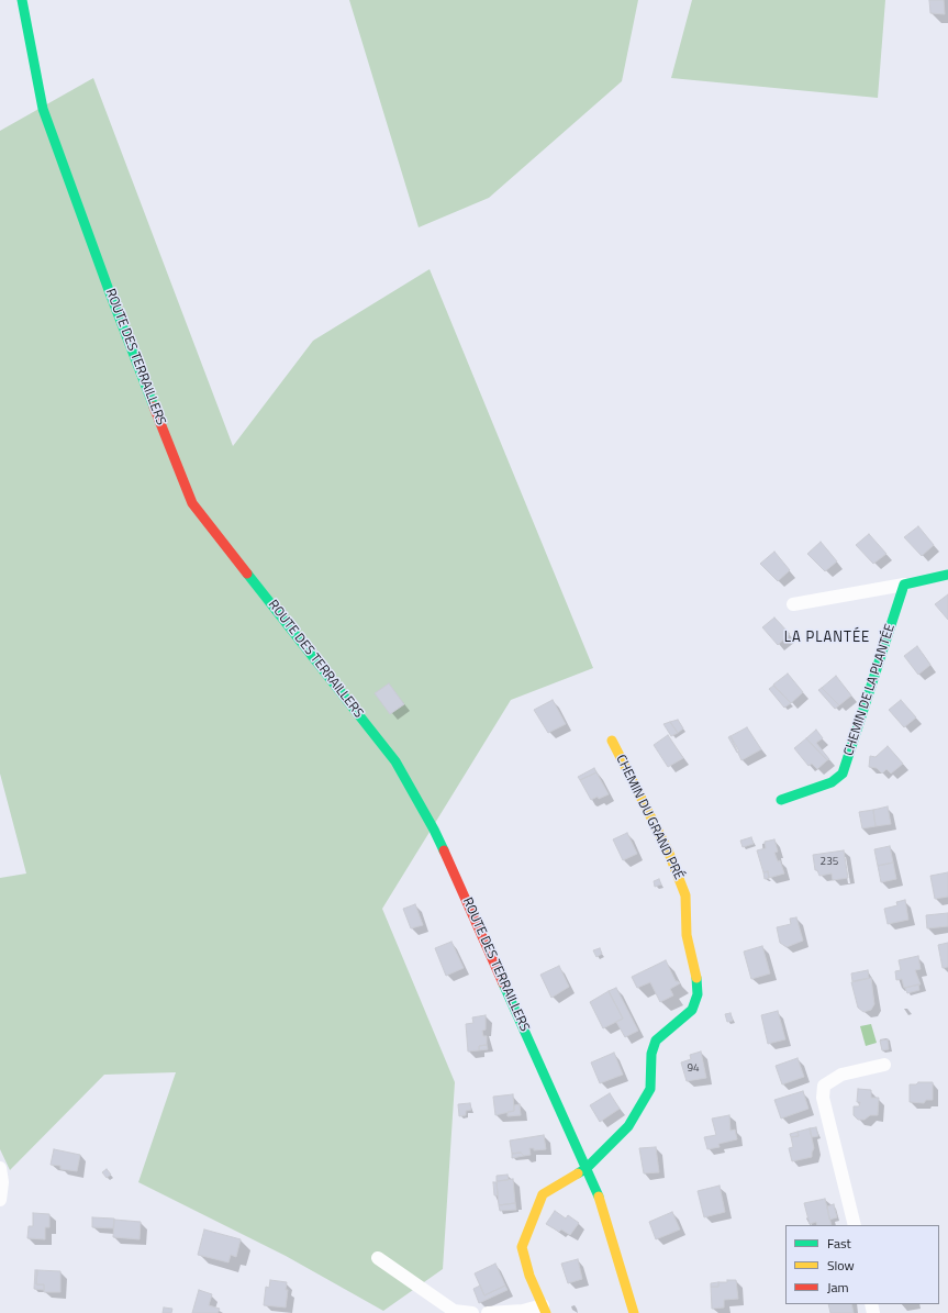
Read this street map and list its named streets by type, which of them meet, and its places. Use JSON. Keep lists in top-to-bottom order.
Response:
{
  "streets": {
    "street": ["ROUTE DES TERRAILLERS", "CHEMIN DE LA PLANTÉE", "CHEMIN DU GRAND PRÉ"]
  },
  "crossings": [
    ["ROUTE DES TERRAILLERS", "CHEMIN DU GRAND PRÉ"]
  ],
  "districts": ["LA PLANTÉE"],
  "house_numbers": ["235", "94"],
  "legend": ["Fast", "Slow", "Jam"]
}
